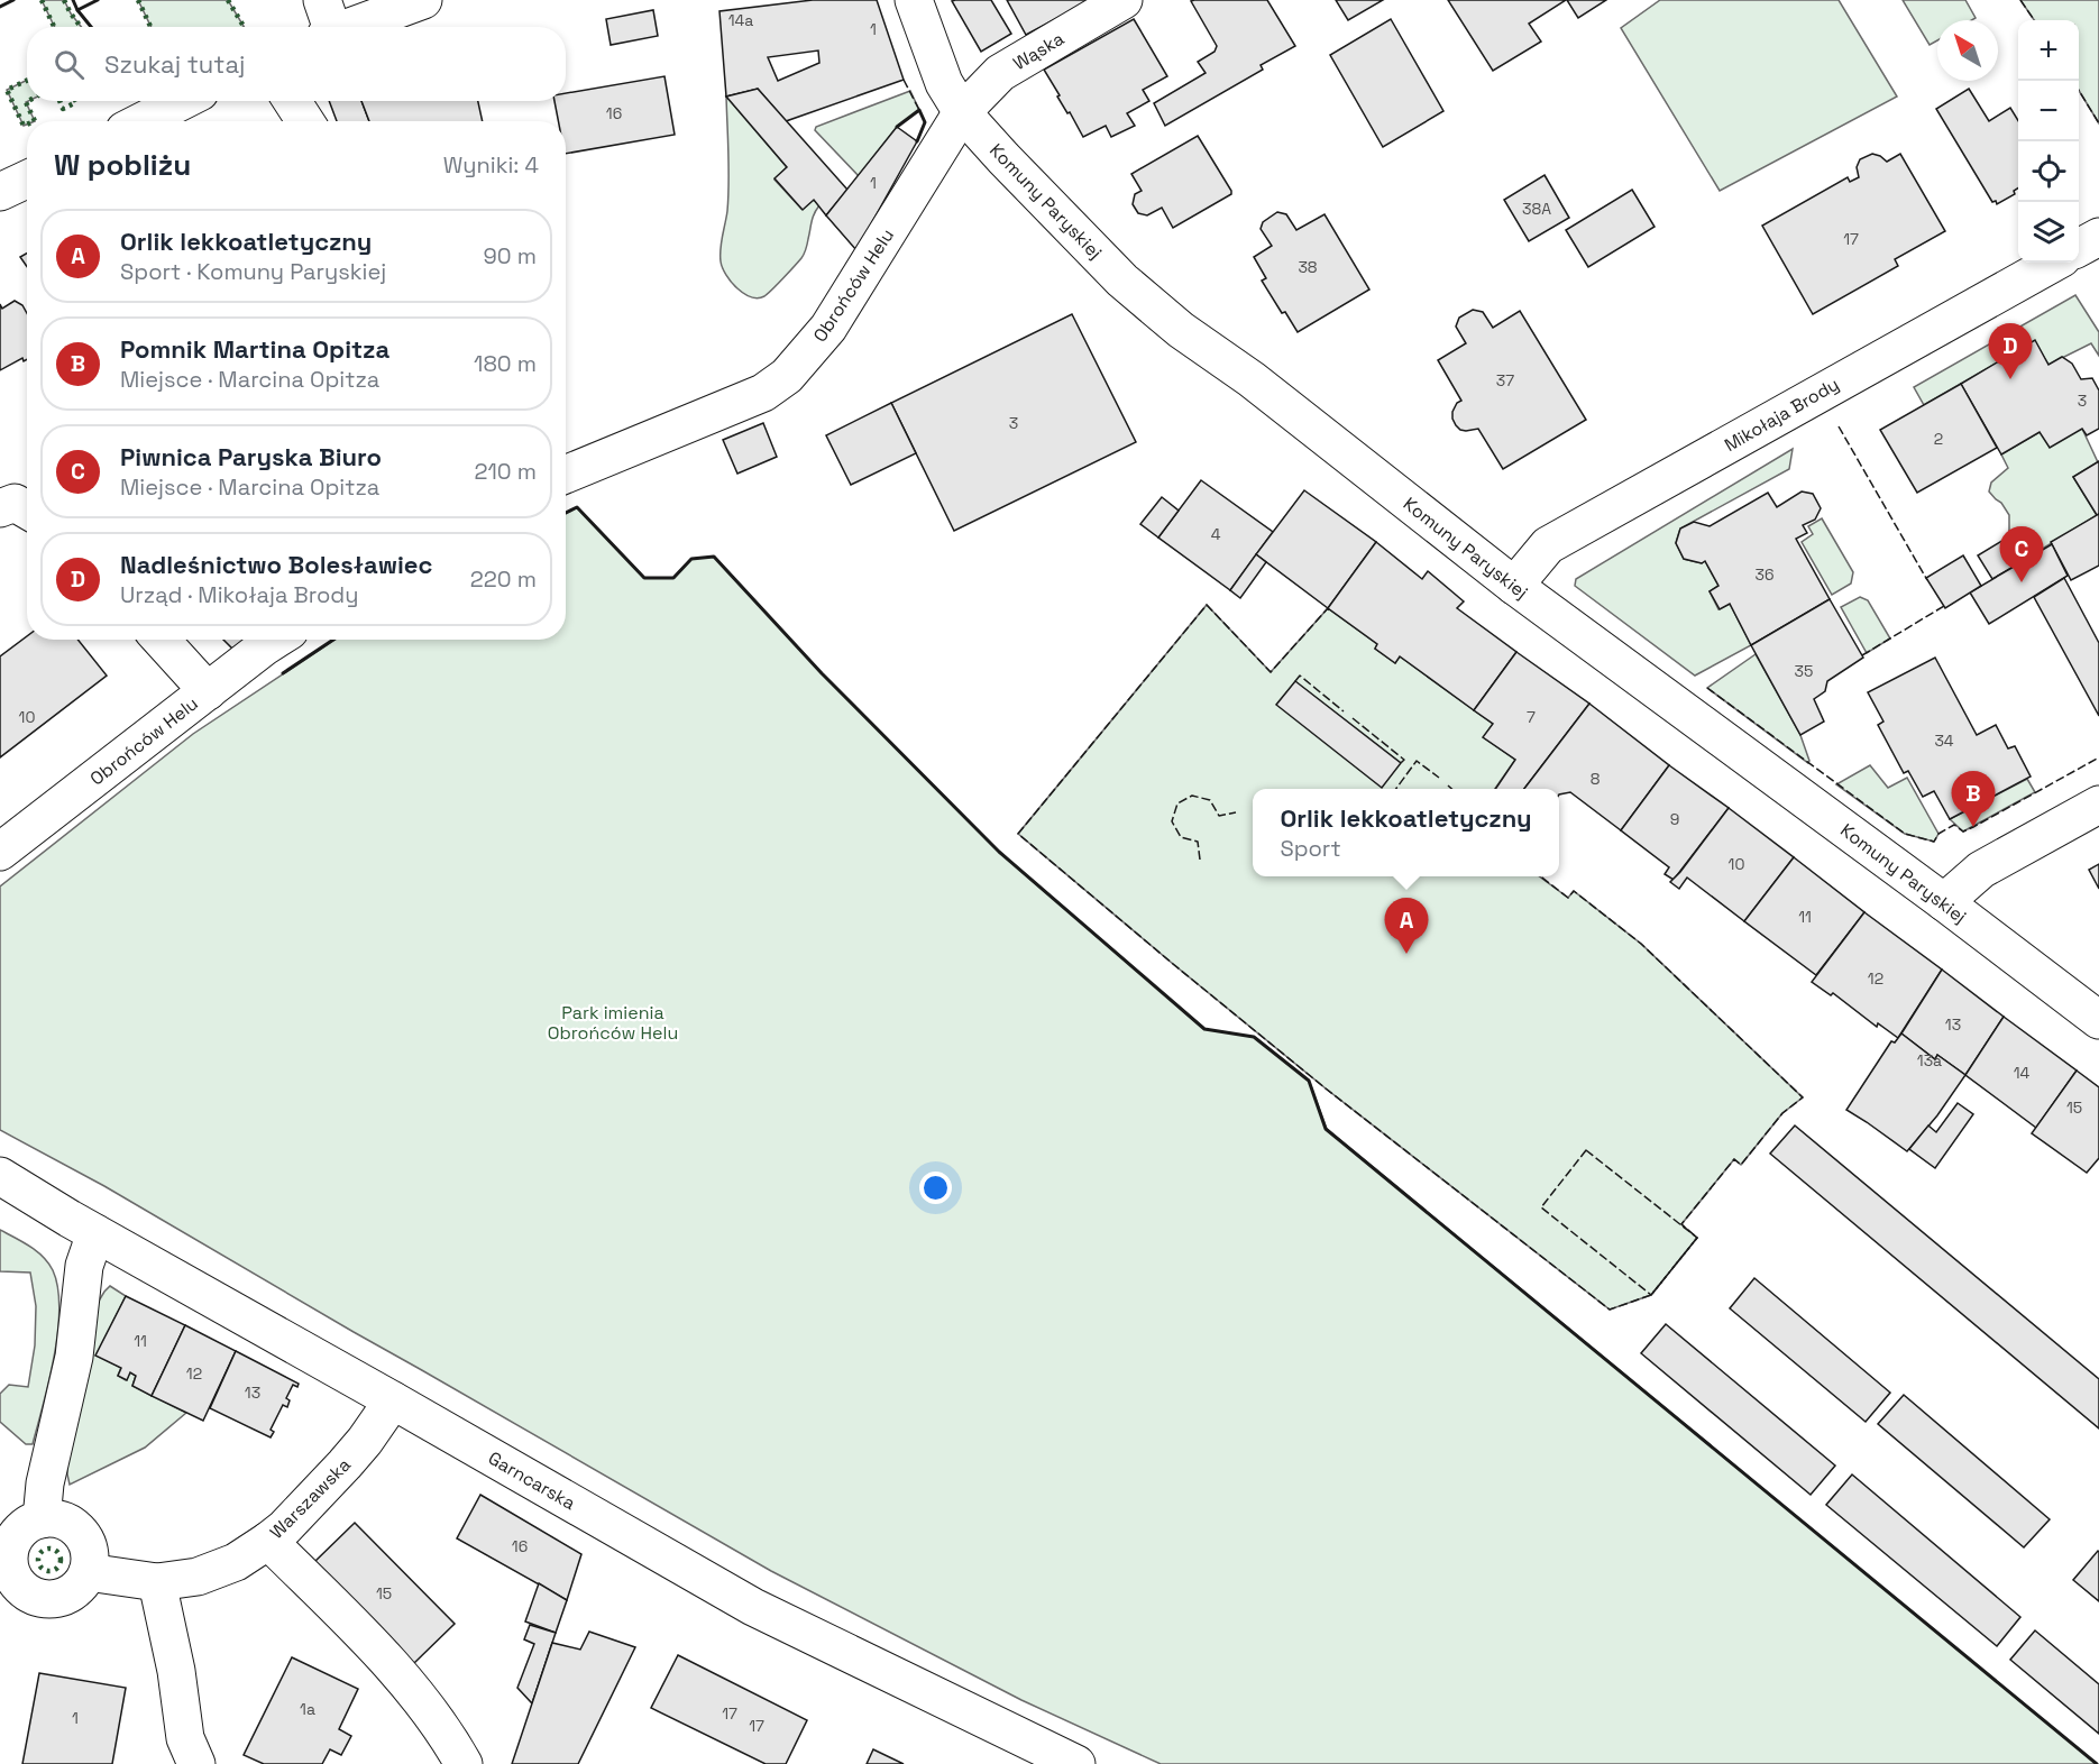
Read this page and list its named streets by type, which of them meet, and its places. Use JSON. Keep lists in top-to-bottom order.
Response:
{
  "streets": {
    "street": [
      "Wąska",
      "Komuny Paryskiej",
      "Obrońców Helu",
      "Mikołaja Brody",
      "Garncarska",
      "Warszawska"
    ]
  },
  "crossings": [
    ["Wąska", "Komuny Paryskiej"],
    ["Wąska", "Obrońców Helu"],
    ["Komuny Paryskiej", "Obrońców Helu"],
    ["Komuny Paryskiej", "Mikołaja Brody"],
    ["Garncarska", "Warszawska"]
  ],
  "parks": ["Park imienia Obrońców Helu"],
  "house_numbers": [
    "14a",
    "1",
    "16",
    "1",
    "38A",
    "17",
    "38",
    "37",
    "3",
    "3",
    "2",
    "4",
    "36",
    "35",
    "10",
    "7",
    "34",
    "8",
    "9",
    "10",
    "11",
    "12",
    "13",
    "13a",
    "14",
    "15",
    "11",
    "12",
    "13",
    "16",
    "15",
    "1a",
    "17",
    "1",
    "17"
  ],
  "north": "top left",
  "page": {
    "map_buttons": ["+", "−"],
    "search": "Szukaj tutaj",
    "heading": ["W pobliżu", "Wyniki: 4"],
    "list": [
      {
        "mark": "A",
        "name": "Orlik lekkoatletyczny",
        "note": "Sport · Komuny Paryskiej",
        "value": "90 m"
      },
      {
        "mark": "B",
        "name": "Pomnik Martina Opitza",
        "note": "Miejsce · Marcina Opitza",
        "value": "180 m"
      },
      {
        "mark": "C",
        "name": "Piwnica Paryska Biuro",
        "note": "Miejsce · Marcina Opitza",
        "value": "210 m"
      },
      {
        "mark": "D",
        "name": "Nadleśnictwo Bolesławiec",
        "note": "Urząd · Mikołaja Brody",
        "value": "220 m"
      }
    ],
    "pins": [
      "D",
      "C",
      "B",
      "A"
    ],
    "popup": ["Orlik lekkoatletyczny", "Sport"]
  }
}
